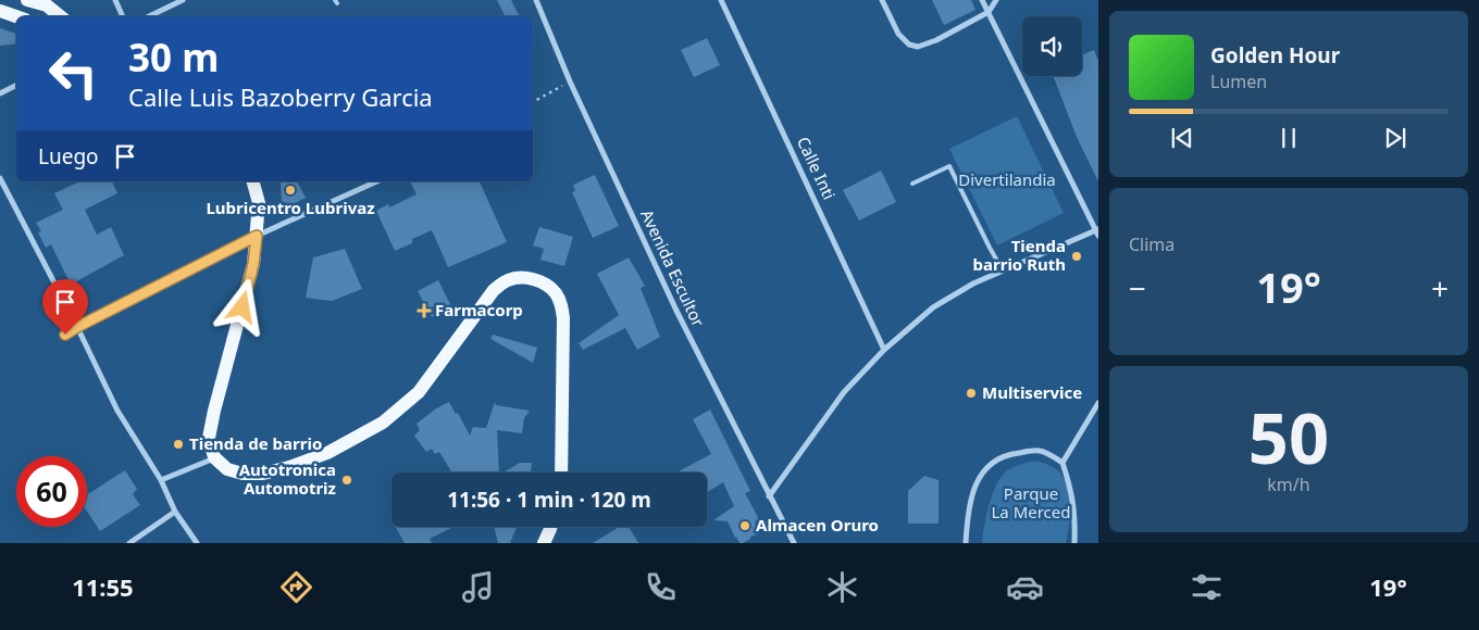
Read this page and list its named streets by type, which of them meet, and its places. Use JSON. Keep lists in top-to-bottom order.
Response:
{
  "streets": {
    "street": ["Calle Inti", "Avenida Escultor"]
  },
  "parks": ["Divertilandia", "Parque La Merced"],
  "places": {
    "other": [
      "Lubricentro Lubrivaz",
      "Tienda barrio Ruth",
      "Multiservice",
      "Tienda de barrio",
      "Autotronica Automotriz",
      "Almacen Oruro"
    ],
    "health": ["Farmacorp"]
  },
  "page": {
    "turn": ["30 m", "Calle Luis Bazoberry Garcia"],
    "song": ["Golden Hour", "Lumen"],
    "then": "Luego",
    "tile": [
      "Clima",
      ["50", "km/h"]
    ],
    "heat": ["−", "19°", "+"],
    "limit": "60",
    "trip": "11:56 · 1 min · 120 m",
    "tabs": ["11:55", "19°"]
  }
}
